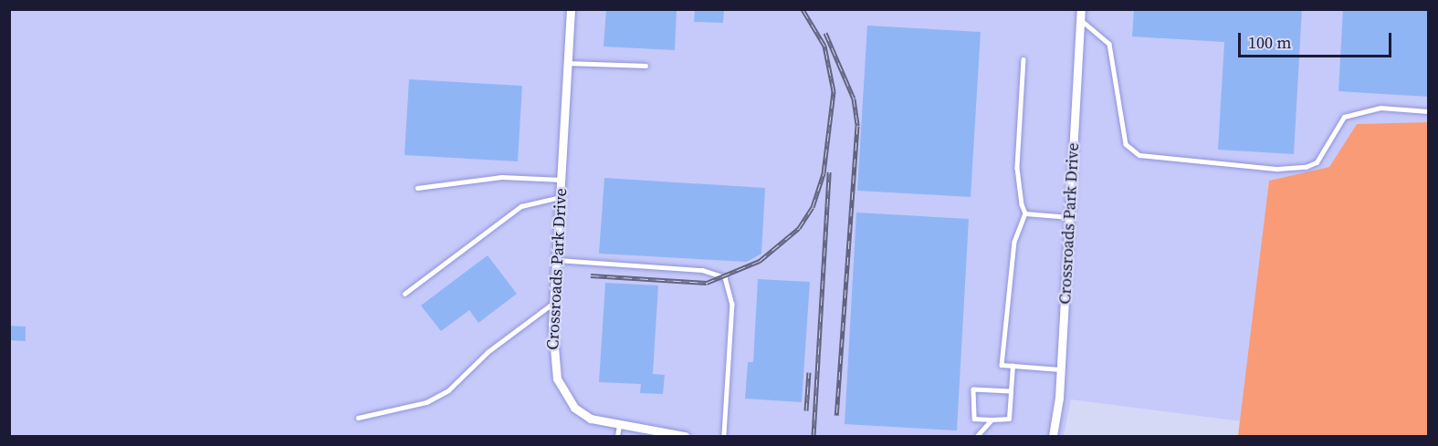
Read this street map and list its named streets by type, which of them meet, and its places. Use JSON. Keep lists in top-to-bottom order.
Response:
{
  "streets": {
    "street": ["Crossroads Park Drive"]
  },
  "scale_bar": "100 m"
}
